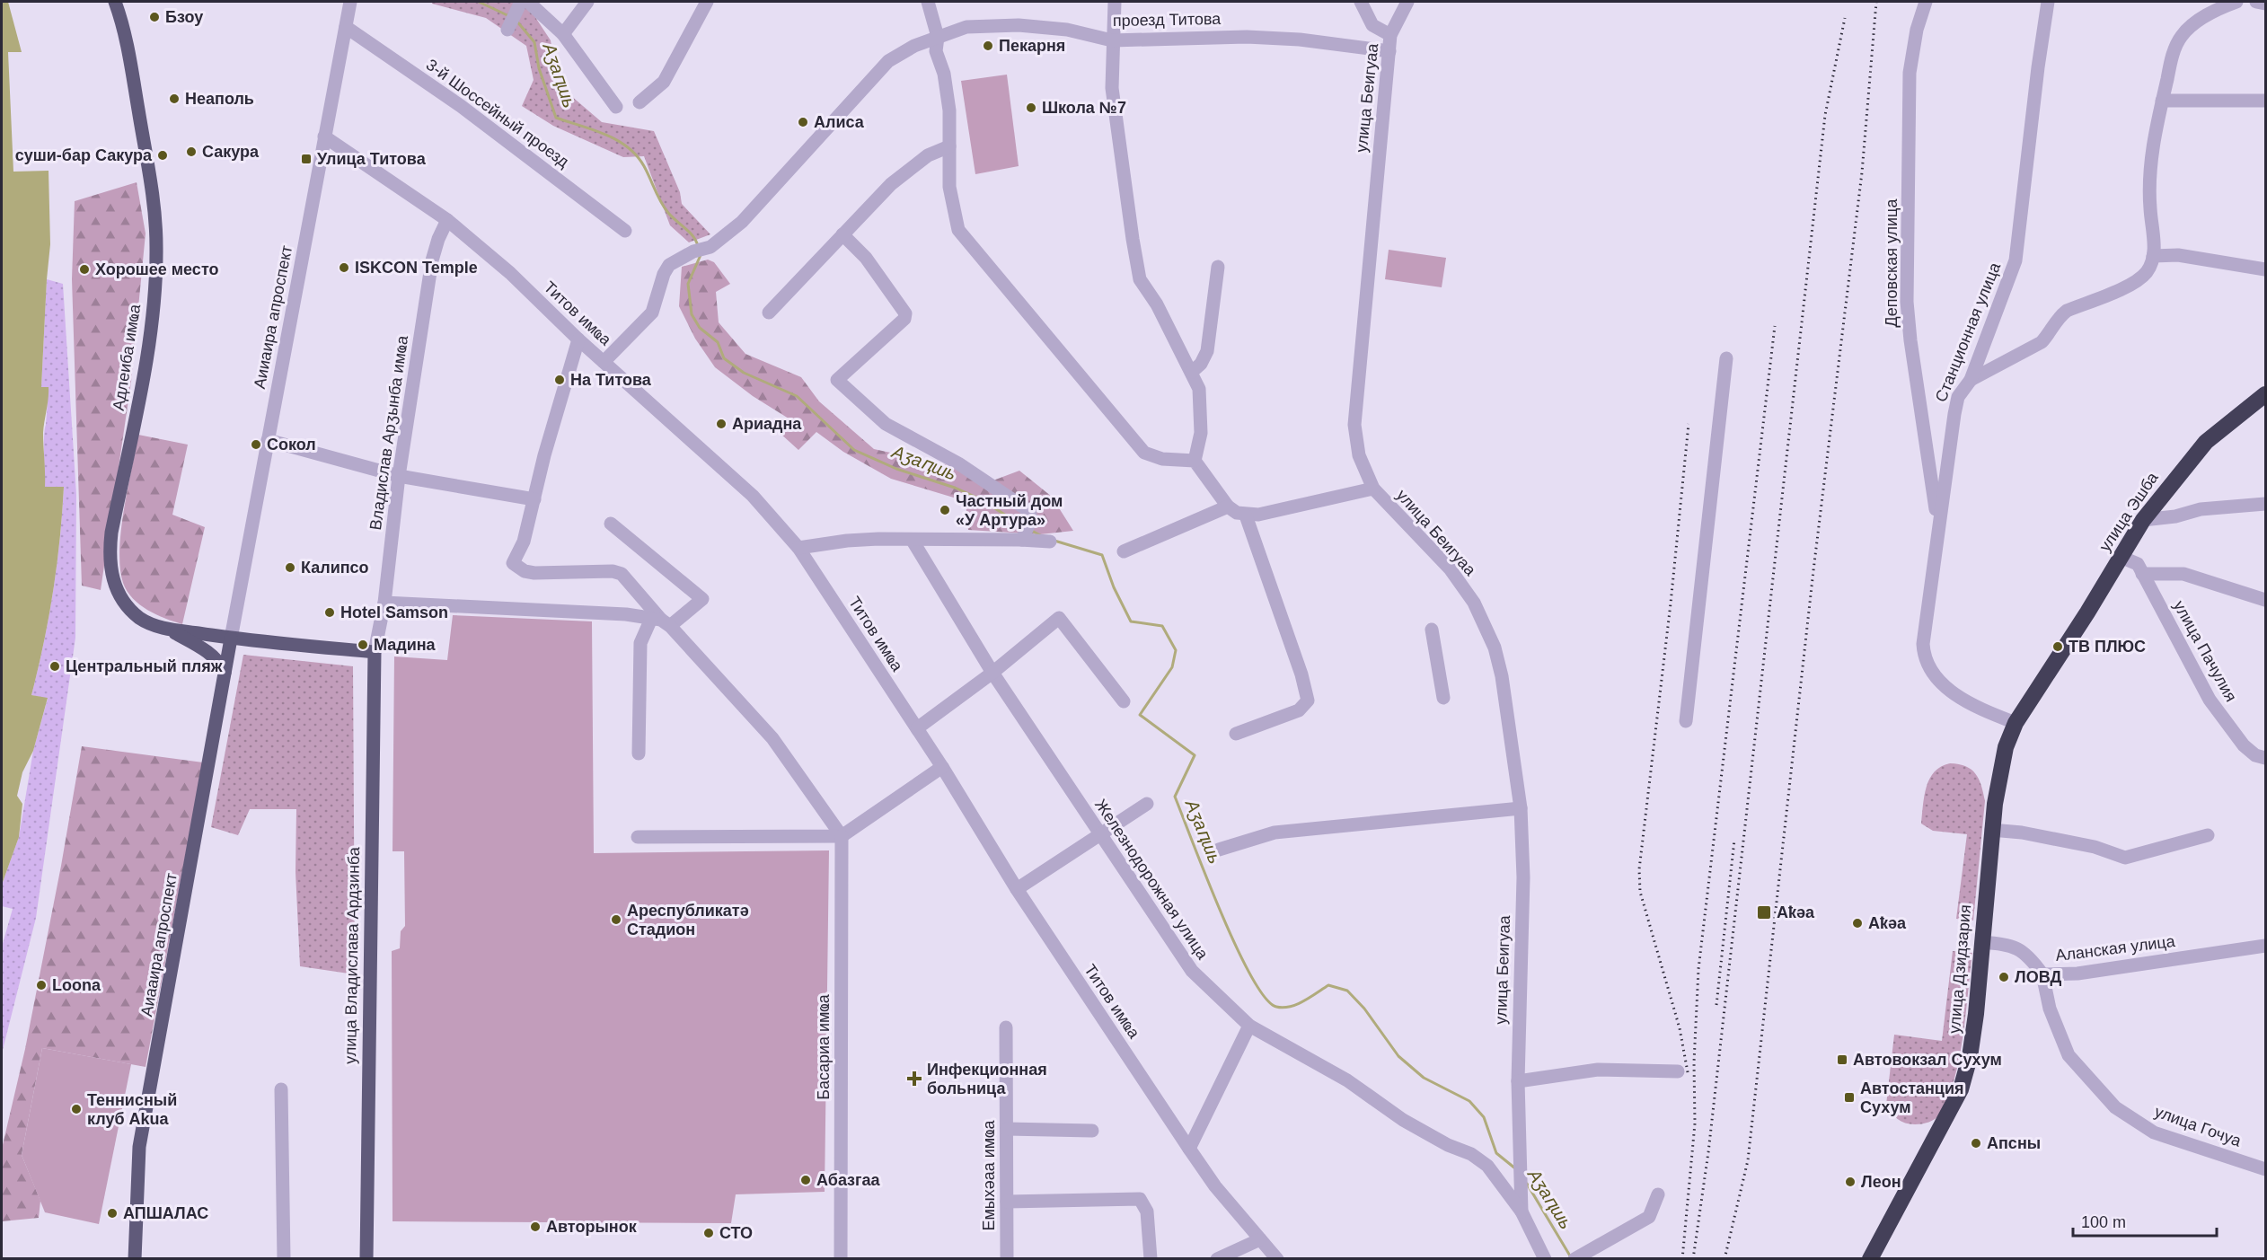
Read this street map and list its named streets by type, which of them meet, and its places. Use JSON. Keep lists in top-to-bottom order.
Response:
{
  "streets": {
    "highway": ["улица Эшба", "улица Дзидзария"],
    "main road": ["Адлеиба имҩа", "Аиааира апроспект", "улица Владислава Ардзинба"],
    "street": [
      "проезд Титова",
      "улица Беигуаа",
      "3-й Шоссейный проезд",
      "Деповская улица",
      "Титов имҩа",
      "Аииаира апроспект",
      "Станционная улица",
      "Владислав Арӡынба имҩа",
      "улица Пачулия",
      "Железнодорожная улица",
      "Аланская улица",
      "Басариа имҩа",
      "улица Гочуа",
      "Емыхәаа имҩа"
    ]
  },
  "crossings": [
    ["проезд Титова", "улица Беигуаа"],
    ["проезд Титова", "Титов имҩа"],
    ["улица Беигуаа", "Железнодорожная улица"],
    ["3-й Шоссейный проезд", "Аииаира апроспект"],
    ["Деповская улица", "Станционная улица"],
    ["Титов имҩа", "Аииаира апроспект"],
    ["Титов имҩа", "Владислав Арӡынба имҩа"],
    ["Аииаира апроспект", "Адлеиба имҩа"],
    ["Аииаира апроспект", "Аиааира апроспект"],
    ["Станционная улица", "улица Дзидзария"],
    ["Адлеиба имҩа", "Владислав Арӡынба имҩа"],
    ["Адлеиба имҩа", "Аиааира апроспект"],
    ["Адлеиба имҩа", "улица Владислава Ардзинба"],
    ["Владислав Арӡынба имҩа", "улица Владислава Ардзинба"],
    ["улица Эшба", "улица Пачулия"],
    ["улица Эшба", "улица Дзидзария"],
    ["Аланская улица", "улица Дзидзария"],
    ["Аланская улица", "улица Гочуа"]
  ],
  "water": ["Аӡаԥшь"],
  "places": {
    "other": [
      "Бзоу",
      "Пекарня",
      "Неаполь",
      "Школа №7",
      "Алиса",
      "Сакура",
      "суши-бар Сакура",
      "ISKCON Temple",
      "Хорошее место",
      "На Титова",
      "Ариадна",
      "Сокол",
      "Частный дом «У Артура»",
      "Калипсо",
      "Hotel Samson",
      "Мадина",
      "ТВ ПЛЮС",
      "Центральный пляж",
      "Ареспубликатә Стадион",
      "Аҟәа",
      "ЛОВД",
      "Loona",
      "Теннисный клуб Akua",
      "Апсны",
      "Абазгаа",
      "Леон",
      "АПШАЛАС",
      "Авторынок",
      "СТО"
    ],
    "transit": [
      "Улица Титова",
      "Аҟəа",
      "Автовокзал Сухум",
      "Автостанция Сухум"
    ],
    "health": ["Инфекционная больница"]
  },
  "scale_bar": "100 m"
}
